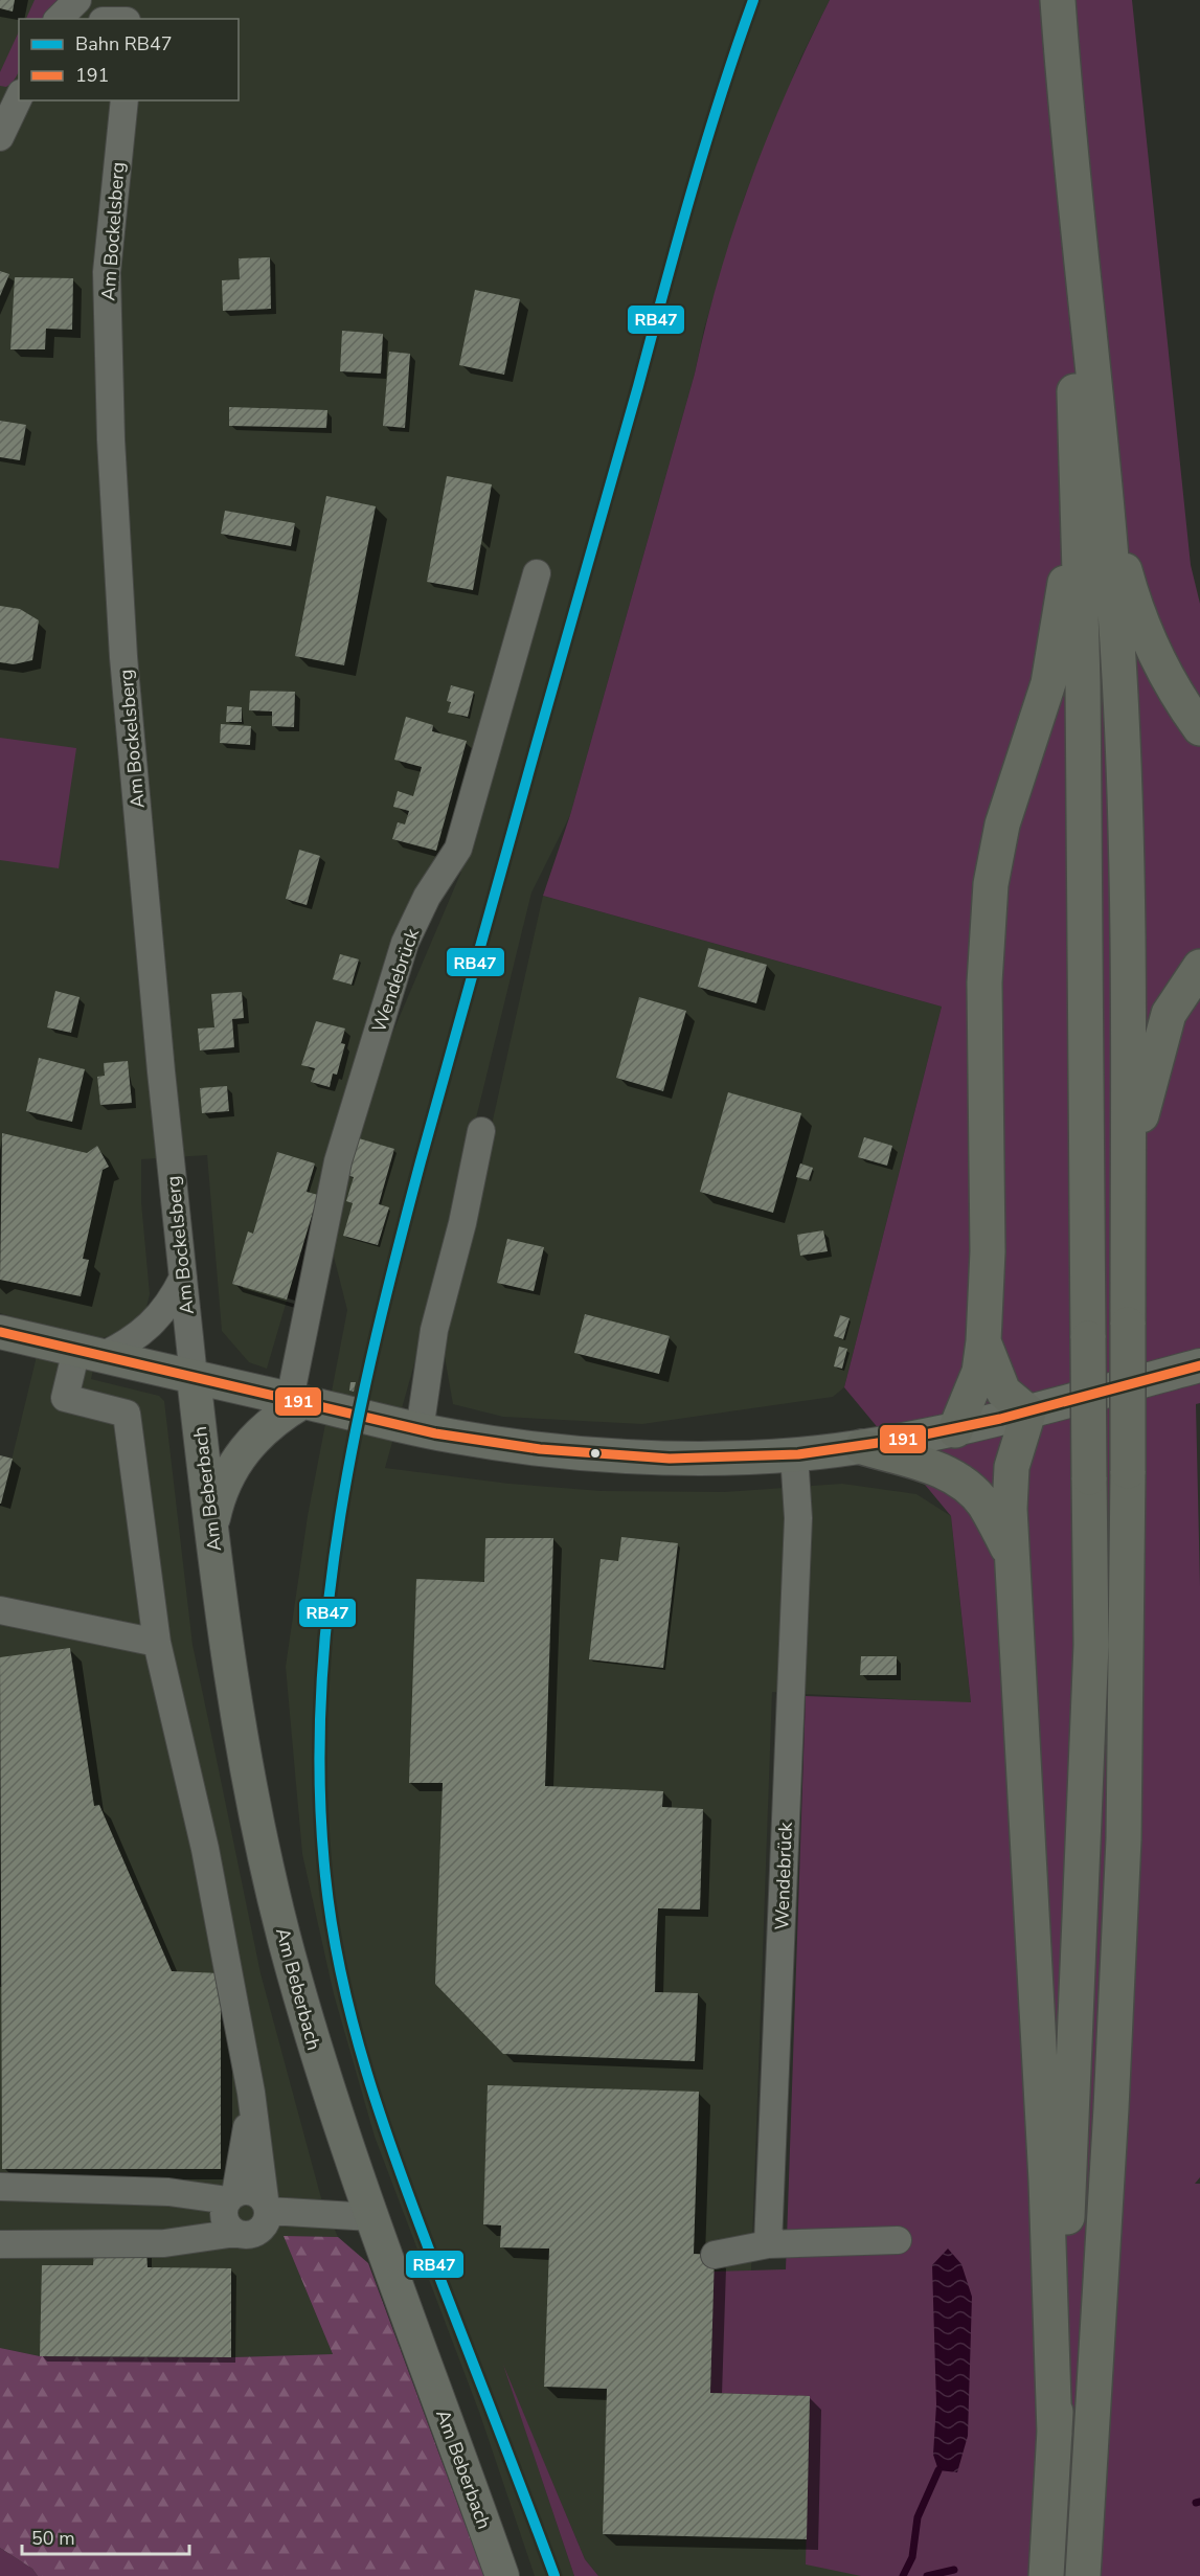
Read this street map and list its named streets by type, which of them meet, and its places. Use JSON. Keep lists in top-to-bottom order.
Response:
{
  "streets": {
    "main road": ["Am Beberbach"],
    "street": ["Am Bockelsberg", "Wendebrück"]
  },
  "crossings": [
    ["Am Bockelsberg", "Am Beberbach"]
  ],
  "lines": ["rail line RB47", "transit line 191"],
  "legend": ["Bahn RB47", "191"],
  "scale_bar": "50 m"
}
